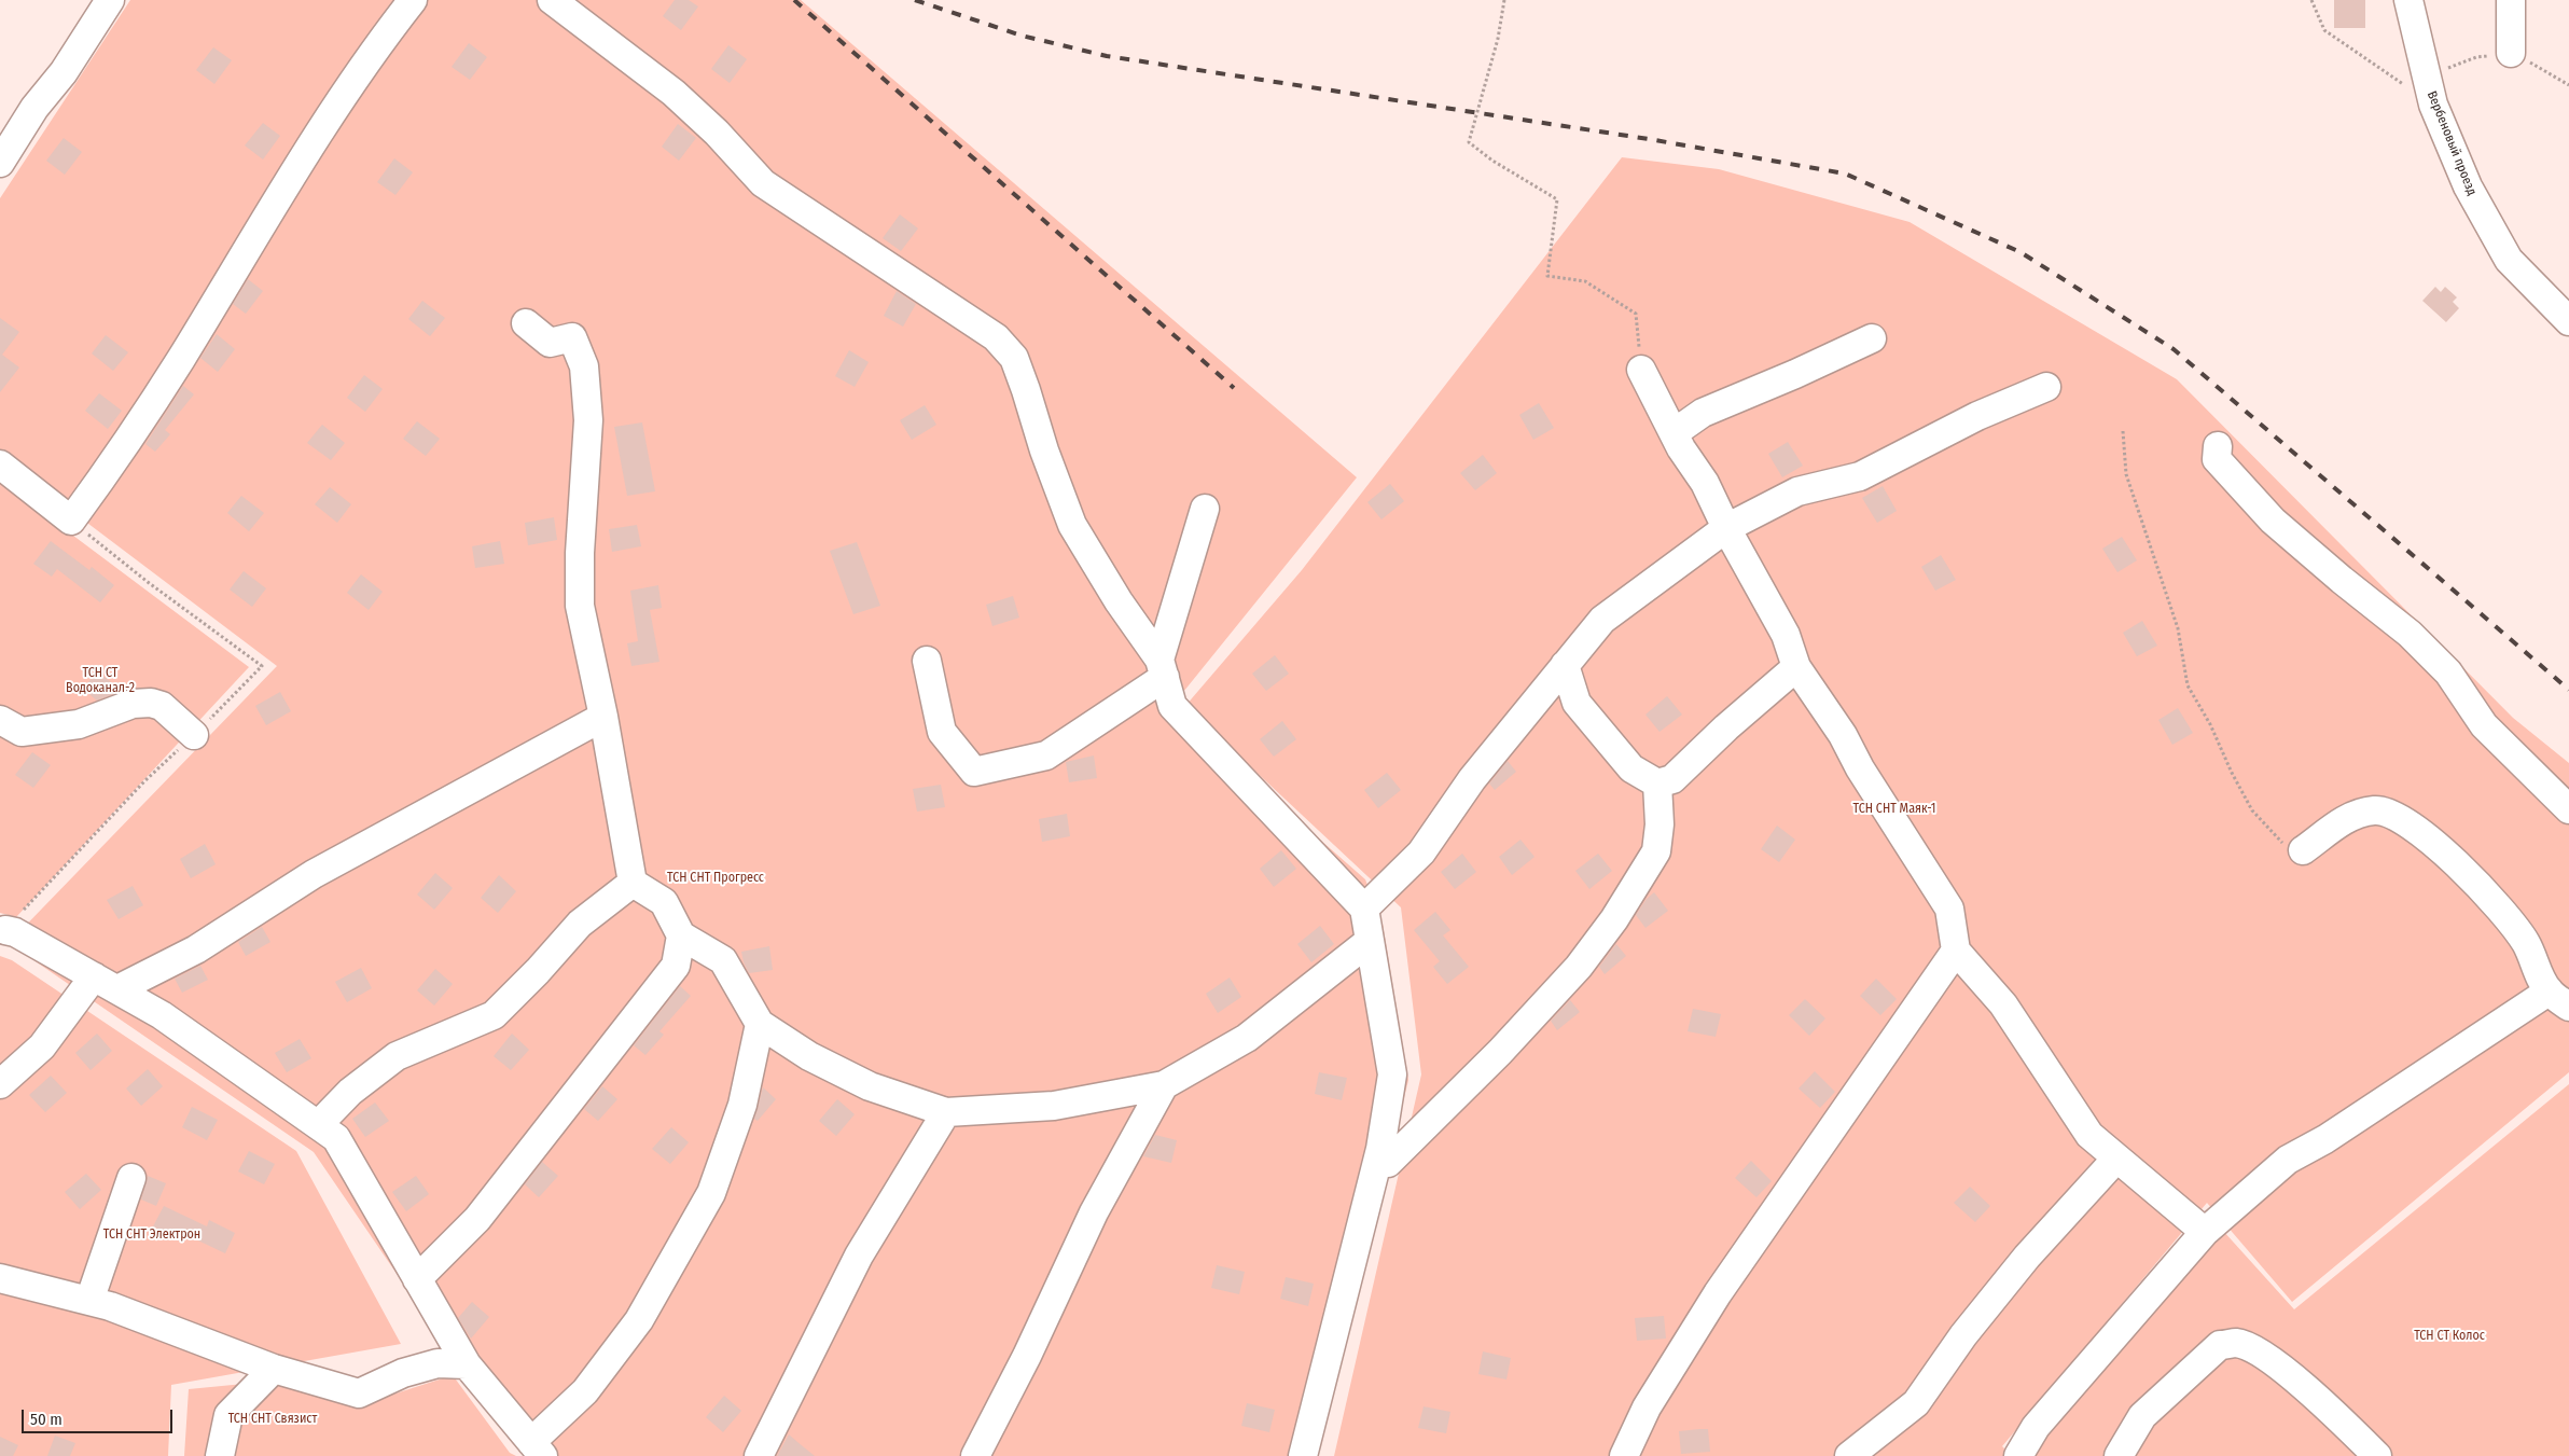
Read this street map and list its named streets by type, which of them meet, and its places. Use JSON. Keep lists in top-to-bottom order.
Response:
{
  "streets": {
    "street": ["Вербеновый проезд"]
  },
  "parks": [
    "ТСН СТ Водоканал-2",
    "ТСН СНТ Маяк-1",
    "ТСН СНТ Прогресс",
    "ТСН СНТ Электрон",
    "ТСН СТ Колос",
    "ТСН СНТ Связист"
  ],
  "scale_bar": "50 m"
}
